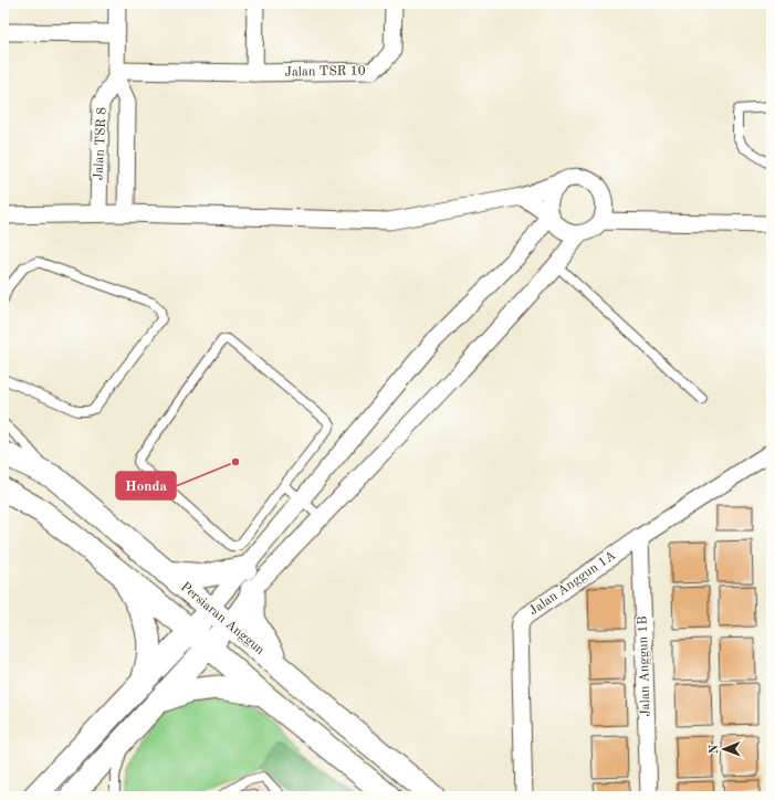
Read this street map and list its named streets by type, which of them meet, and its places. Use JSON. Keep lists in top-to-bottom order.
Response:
{
  "streets": {
    "main road": ["Persiaran Anggun"],
    "street": [
      "Jalan TSR 10",
      "Jalan TSR 8",
      "Jalan Anggun 1A",
      "Jalan Anggun 1B"
    ]
  },
  "crossings": [
    ["Jalan TSR 10", "Jalan TSR 8"],
    ["Jalan Anggun 1A", "Jalan Anggun 1B"]
  ],
  "places": ["Honda"],
  "north": "left"
}
